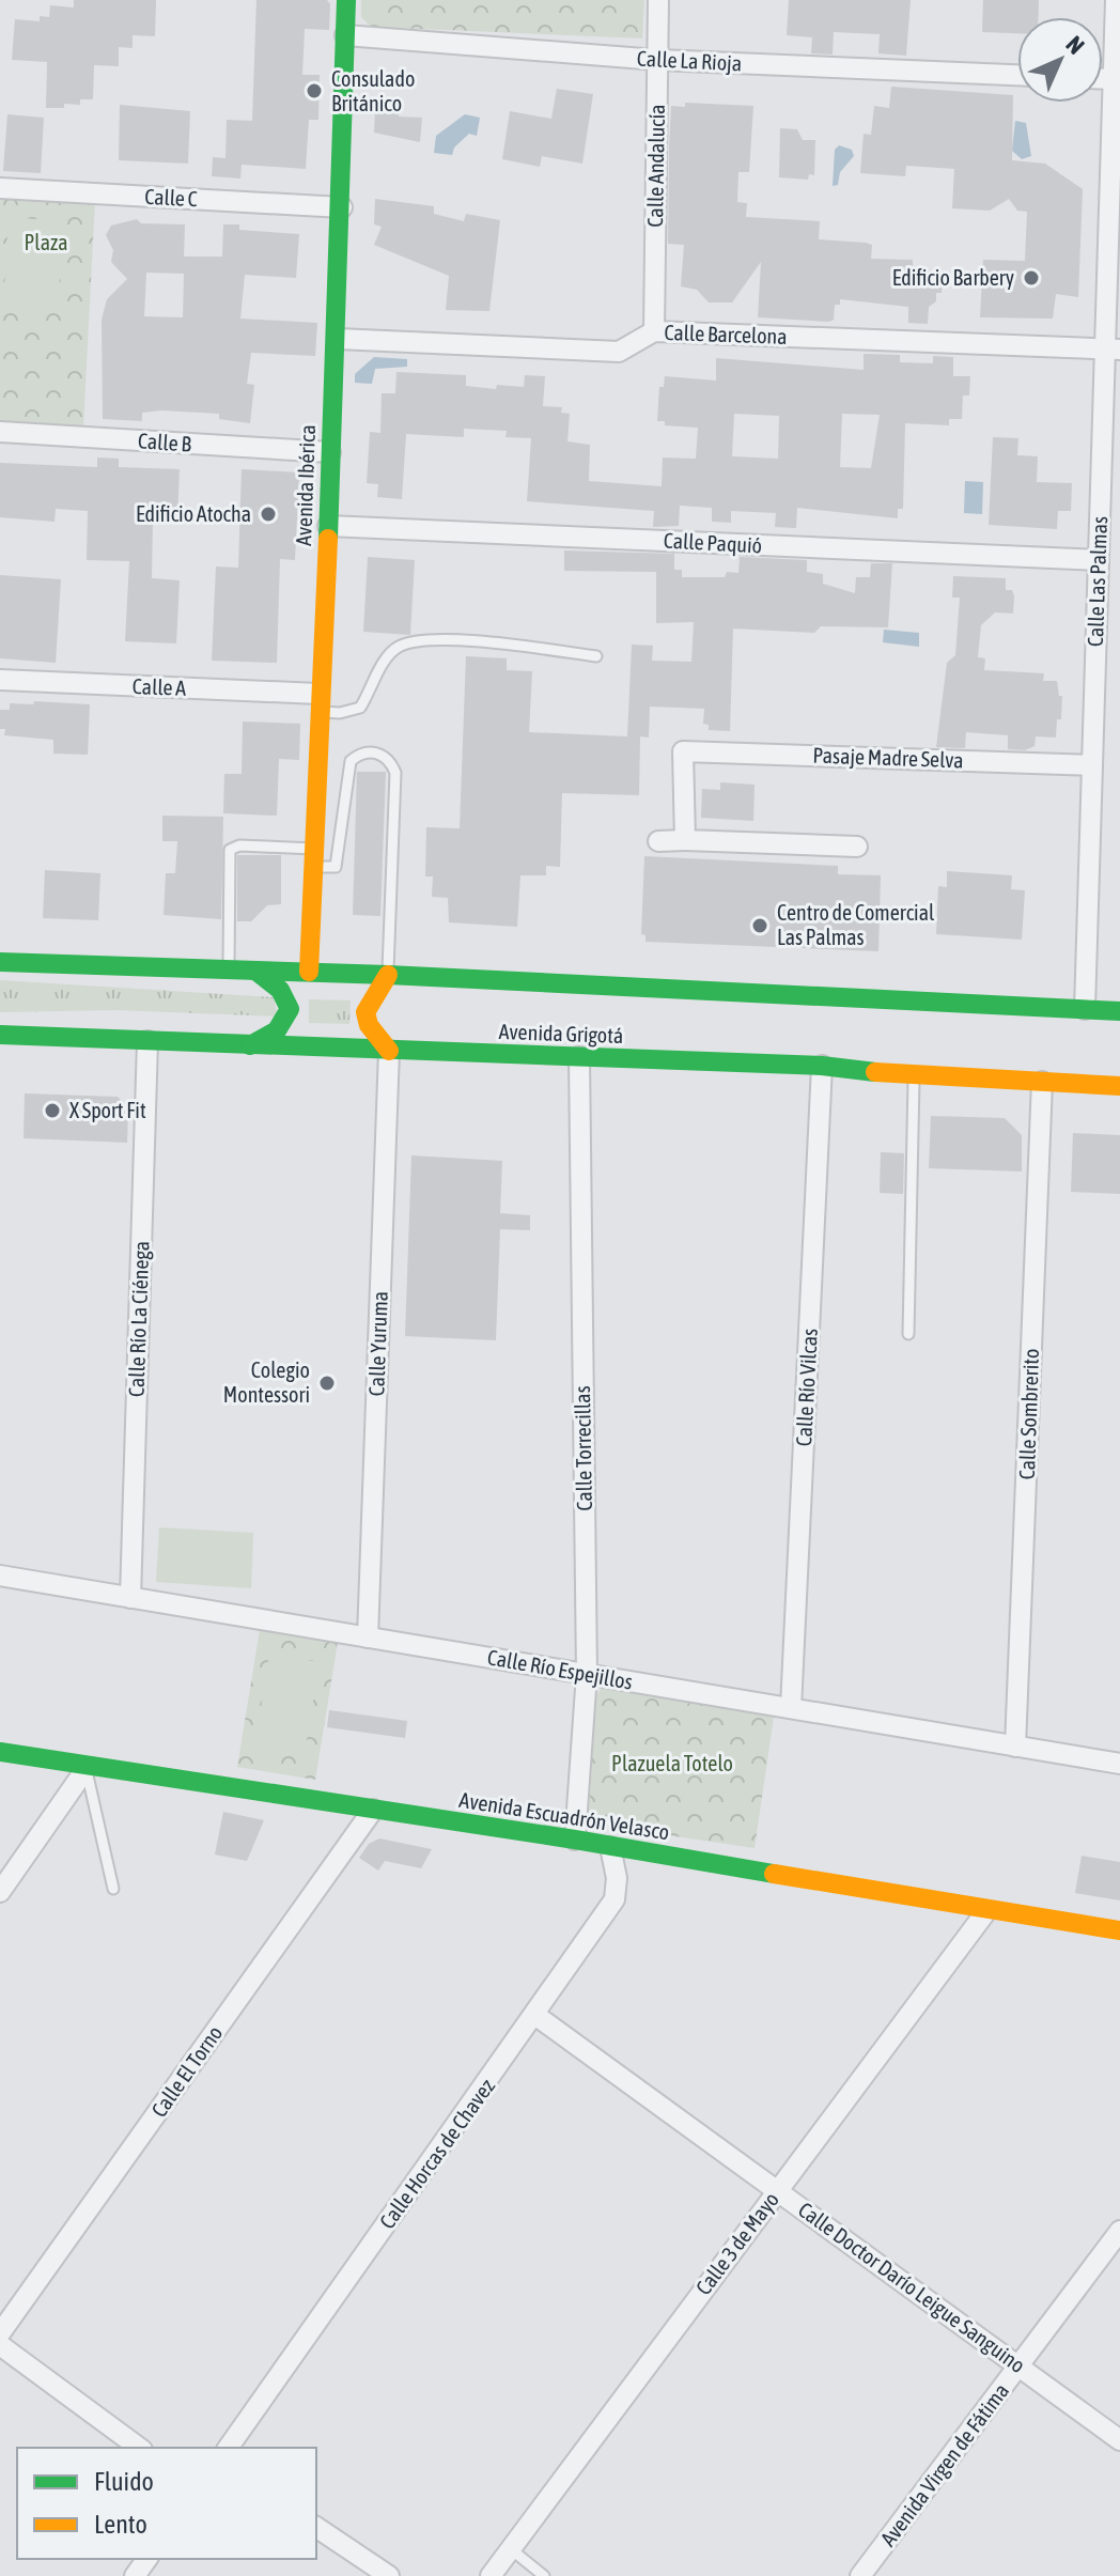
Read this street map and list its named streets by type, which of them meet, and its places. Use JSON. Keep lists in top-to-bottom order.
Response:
{
  "streets": {
    "main road": ["Avenida Ibérica", "Avenida Grigotá", "Avenida Escuadrón Velasco"],
    "street": [
      "Calle La Rioja",
      "Calle Andalucía",
      "Calle C",
      "Calle Barcelona",
      "Calle B",
      "Calle Paquió",
      "Calle Las Palmas",
      "Calle A",
      "Pasaje Madre Selva",
      "Calle Río La Ciénega",
      "Calle Yuruma",
      "Calle Río Vilcas",
      "Calle Sombrerito",
      "Calle Torrecillas",
      "Calle Río Espejillos",
      "Calle El Torno",
      "Calle Horcas de Chavez",
      "Calle 3 de Mayo",
      "Calle Doctor Darío Leigue Sanguino",
      "Avenida Virgen de Fátima"
    ]
  },
  "crossings": [
    ["Calle La Rioja", "Calle Andalucía"],
    ["Calle La Rioja", "Avenida Ibérica"],
    ["Calle Andalucía", "Calle Barcelona"],
    ["Calle C", "Avenida Ibérica"],
    ["Calle Barcelona", "Avenida Ibérica"],
    ["Calle Barcelona", "Calle Las Palmas"],
    ["Calle B", "Avenida Ibérica"],
    ["Avenida Ibérica", "Calle Paquió"],
    ["Avenida Ibérica", "Calle A"],
    ["Calle Paquió", "Calle Las Palmas"],
    ["Calle Las Palmas", "Pasaje Madre Selva"],
    ["Avenida Grigotá", "Calle Río La Ciénega"],
    ["Avenida Grigotá", "Calle Yuruma"],
    ["Avenida Grigotá", "Calle Río Vilcas"],
    ["Avenida Grigotá", "Calle Sombrerito"],
    ["Avenida Grigotá", "Calle Torrecillas"],
    ["Calle Río La Ciénega", "Calle Río Espejillos"],
    ["Calle Yuruma", "Calle Río Espejillos"],
    ["Calle Río Vilcas", "Calle Río Espejillos"],
    ["Calle Sombrerito", "Calle Río Espejillos"],
    ["Calle Torrecillas", "Calle Río Espejillos"],
    ["Calle Torrecillas", "Avenida Escuadrón Velasco"],
    ["Avenida Escuadrón Velasco", "Calle El Torno"],
    ["Avenida Escuadrón Velasco", "Calle Horcas de Chavez"],
    ["Avenida Escuadrón Velasco", "Calle 3 de Mayo"],
    ["Calle Horcas de Chavez", "Calle Doctor Darío Leigue Sanguino"],
    ["Calle 3 de Mayo", "Calle Doctor Darío Leigue Sanguino"],
    ["Calle Doctor Darío Leigue Sanguino", "Avenida Virgen de Fátima"]
  ],
  "parks": ["Plaza", "Plazuela Totelo"],
  "places": [
    "Consulado Británico",
    "Edificio Barbery",
    "Edificio Atocha",
    "Centro de Comercial Las Palmas",
    "X Sport Fit",
    "Colegio Montessori"
  ],
  "legend": ["Fluido", "Lento"],
  "north": "top right"
}
